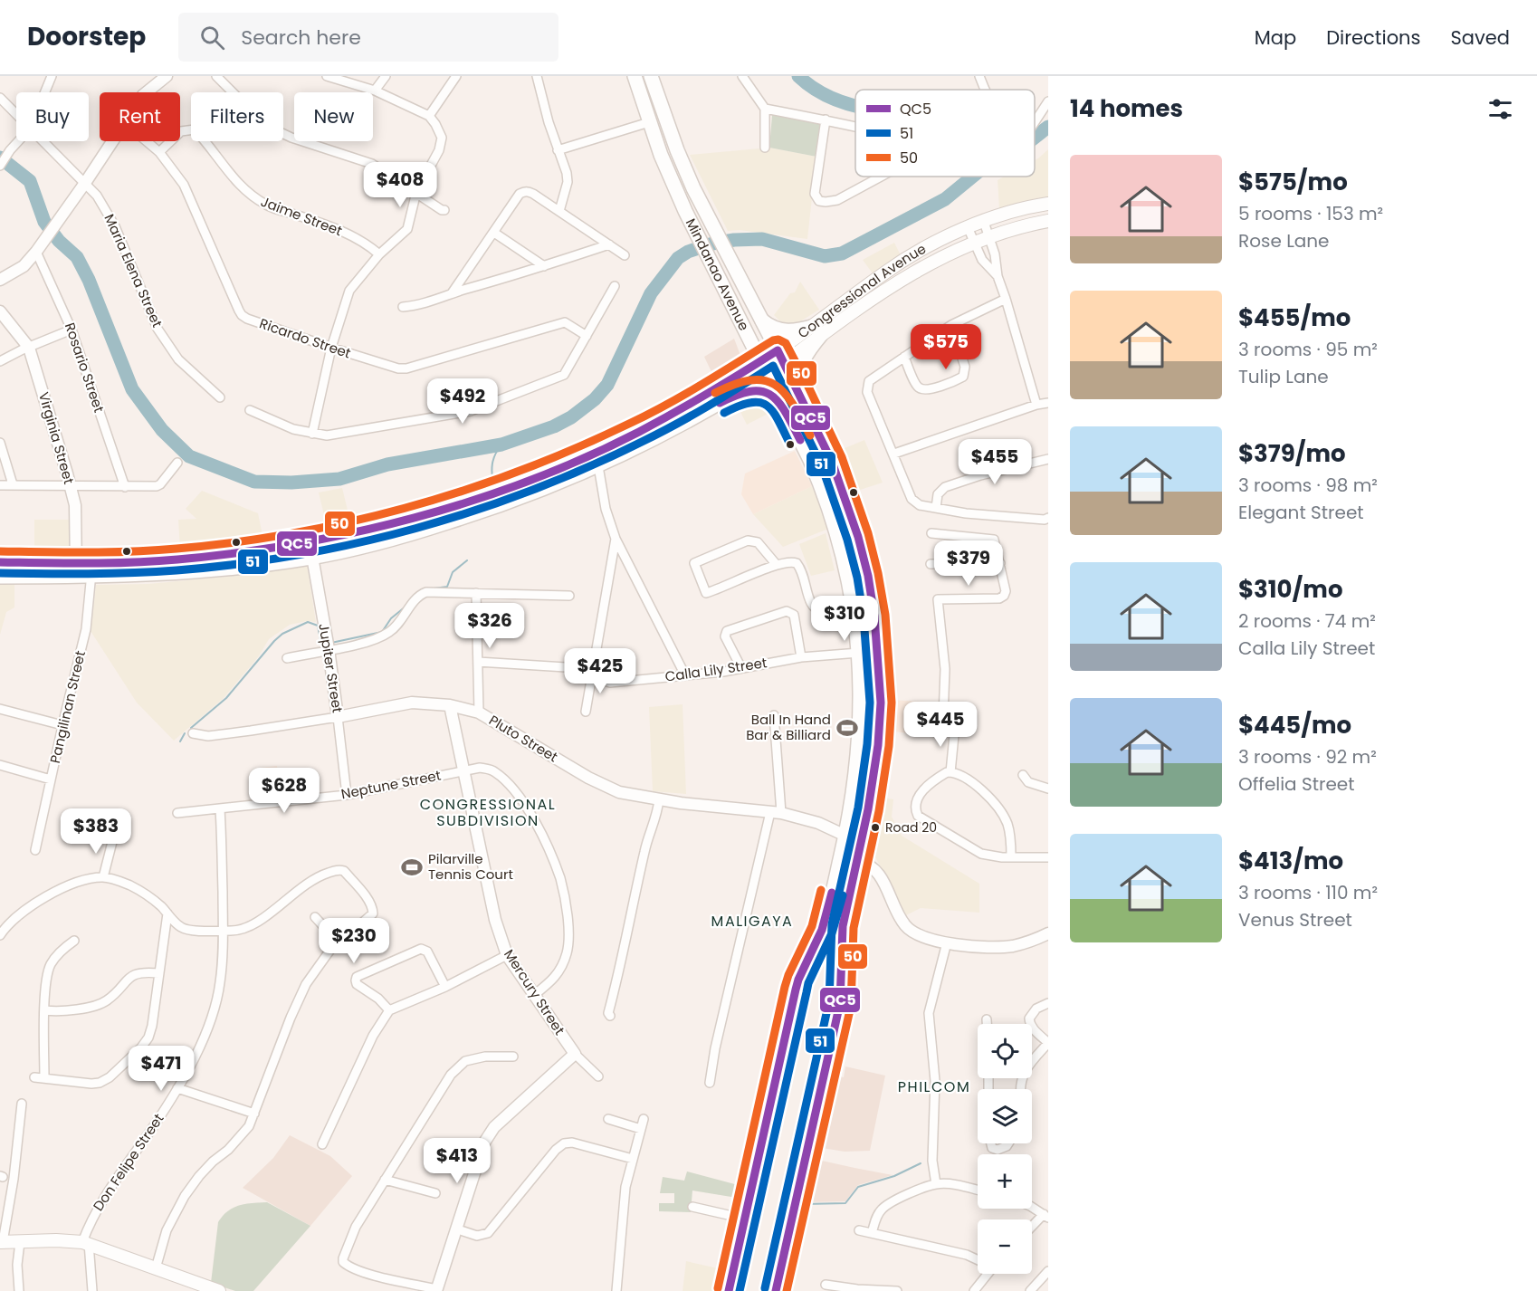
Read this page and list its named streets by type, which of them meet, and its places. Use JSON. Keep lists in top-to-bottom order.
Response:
{
  "streets": {
    "main road": ["Mindanao Avenue", "Congressional Avenue"],
    "street": [
      "Jaime Street",
      "Maria Elena Street",
      "Ricardo Street",
      "Rosario Street",
      "Virginia Street",
      "Jupiter Street",
      "Calla Lily Street",
      "Pangilinan Street",
      "Pluto Street",
      "Neptune Street",
      "Mercury Street",
      "Don Felipe Street"
    ]
  },
  "crossings": [
    ["Jaime Street", "Ricardo Street"],
    ["Mindanao Avenue", "Congressional Avenue"],
    ["Mindanao Avenue", "Calla Lily Street"],
    ["Mindanao Avenue", "Pluto Street"],
    ["Congressional Avenue", "Virginia Street"],
    ["Congressional Avenue", "Jupiter Street"],
    ["Congressional Avenue", "Pangilinan Street"],
    ["Jupiter Street", "Pluto Street"],
    ["Jupiter Street", "Neptune Street"],
    ["Pluto Street", "Mercury Street"],
    ["Neptune Street", "Mercury Street"],
    ["Neptune Street", "Don Felipe Street"]
  ],
  "districts": ["CONGRESSIONAL SUBDIVISION", "MALIGAYA", "PHILCOM"],
  "places": {
    "sports": ["Ball In Hand Bar & Billiard", "Pilarville Tennis Court"],
    "other": ["Road 20"]
  },
  "lines": ["transit line 50", "transit line QC5", "transit line 51"],
  "legend": ["QC5", "51", "50"],
  "page": {
    "header": "Doorstep",
    "search": "Search here",
    "nav": ["Map", "Directions", "Saved"],
    "heading": "14 homes",
    "chip": [
      "Buy",
      "Rent",
      "Filters",
      "New"
    ],
    "list": [
      {
        "name": "$575/mo",
        "note": "5 rooms · 153 m² · Rose Lane"
      },
      {
        "name": "$455/mo",
        "note": "3 rooms · 95 m² · Tulip Lane"
      },
      {
        "name": "$379/mo",
        "note": "3 rooms · 98 m² · Elegant Street"
      },
      {
        "name": "$310/mo",
        "note": "2 rooms · 74 m² · Calla Lily Street"
      },
      {
        "name": "$445/mo",
        "note": "3 rooms · 92 m² · Offelia Street"
      },
      {
        "name": "$413/mo",
        "note": "3 rooms · 110 m² · Venus Street"
      }
    ],
    "price": [
      "$408",
      "$575",
      "$492",
      "$455",
      "$379",
      "$310",
      "$326",
      "$425",
      "$445",
      "$628",
      "$383",
      "$230",
      "$471",
      "$413"
    ],
    "map_buttons": ["+", "−"]
  }
}
